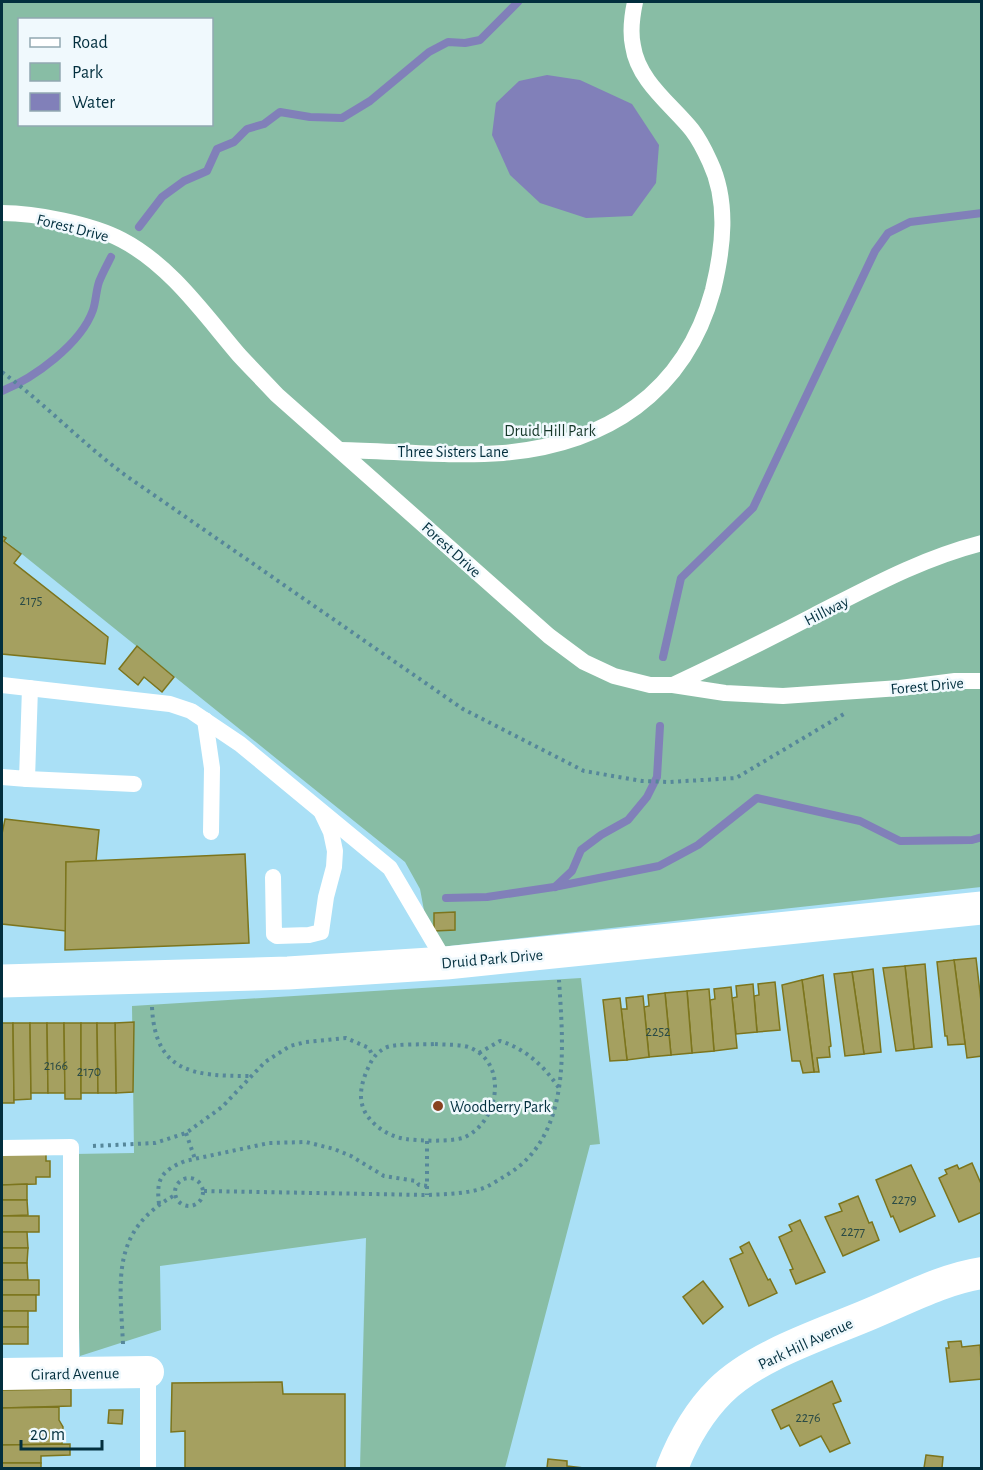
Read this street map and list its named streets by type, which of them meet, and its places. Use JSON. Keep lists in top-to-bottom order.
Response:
{
  "streets": {
    "main road": ["Druid Park Drive"],
    "street": ["Park Hill Avenue", "Girard Avenue"],
    "lane": ["Forest Drive", "Three Sisters Lane", "Hillway"]
  },
  "crossings": [
    ["Forest Drive", "Three Sisters Lane"],
    ["Forest Drive", "Hillway"]
  ],
  "parks": ["Druid Hill Park"],
  "places": ["Woodberry Park"],
  "house_numbers": [
    "2175",
    "2252",
    "2166",
    "2170",
    "2279",
    "2277",
    "2276"
  ],
  "legend": ["Road", "Park", "Water"],
  "scale_bar": "20 m"
}
